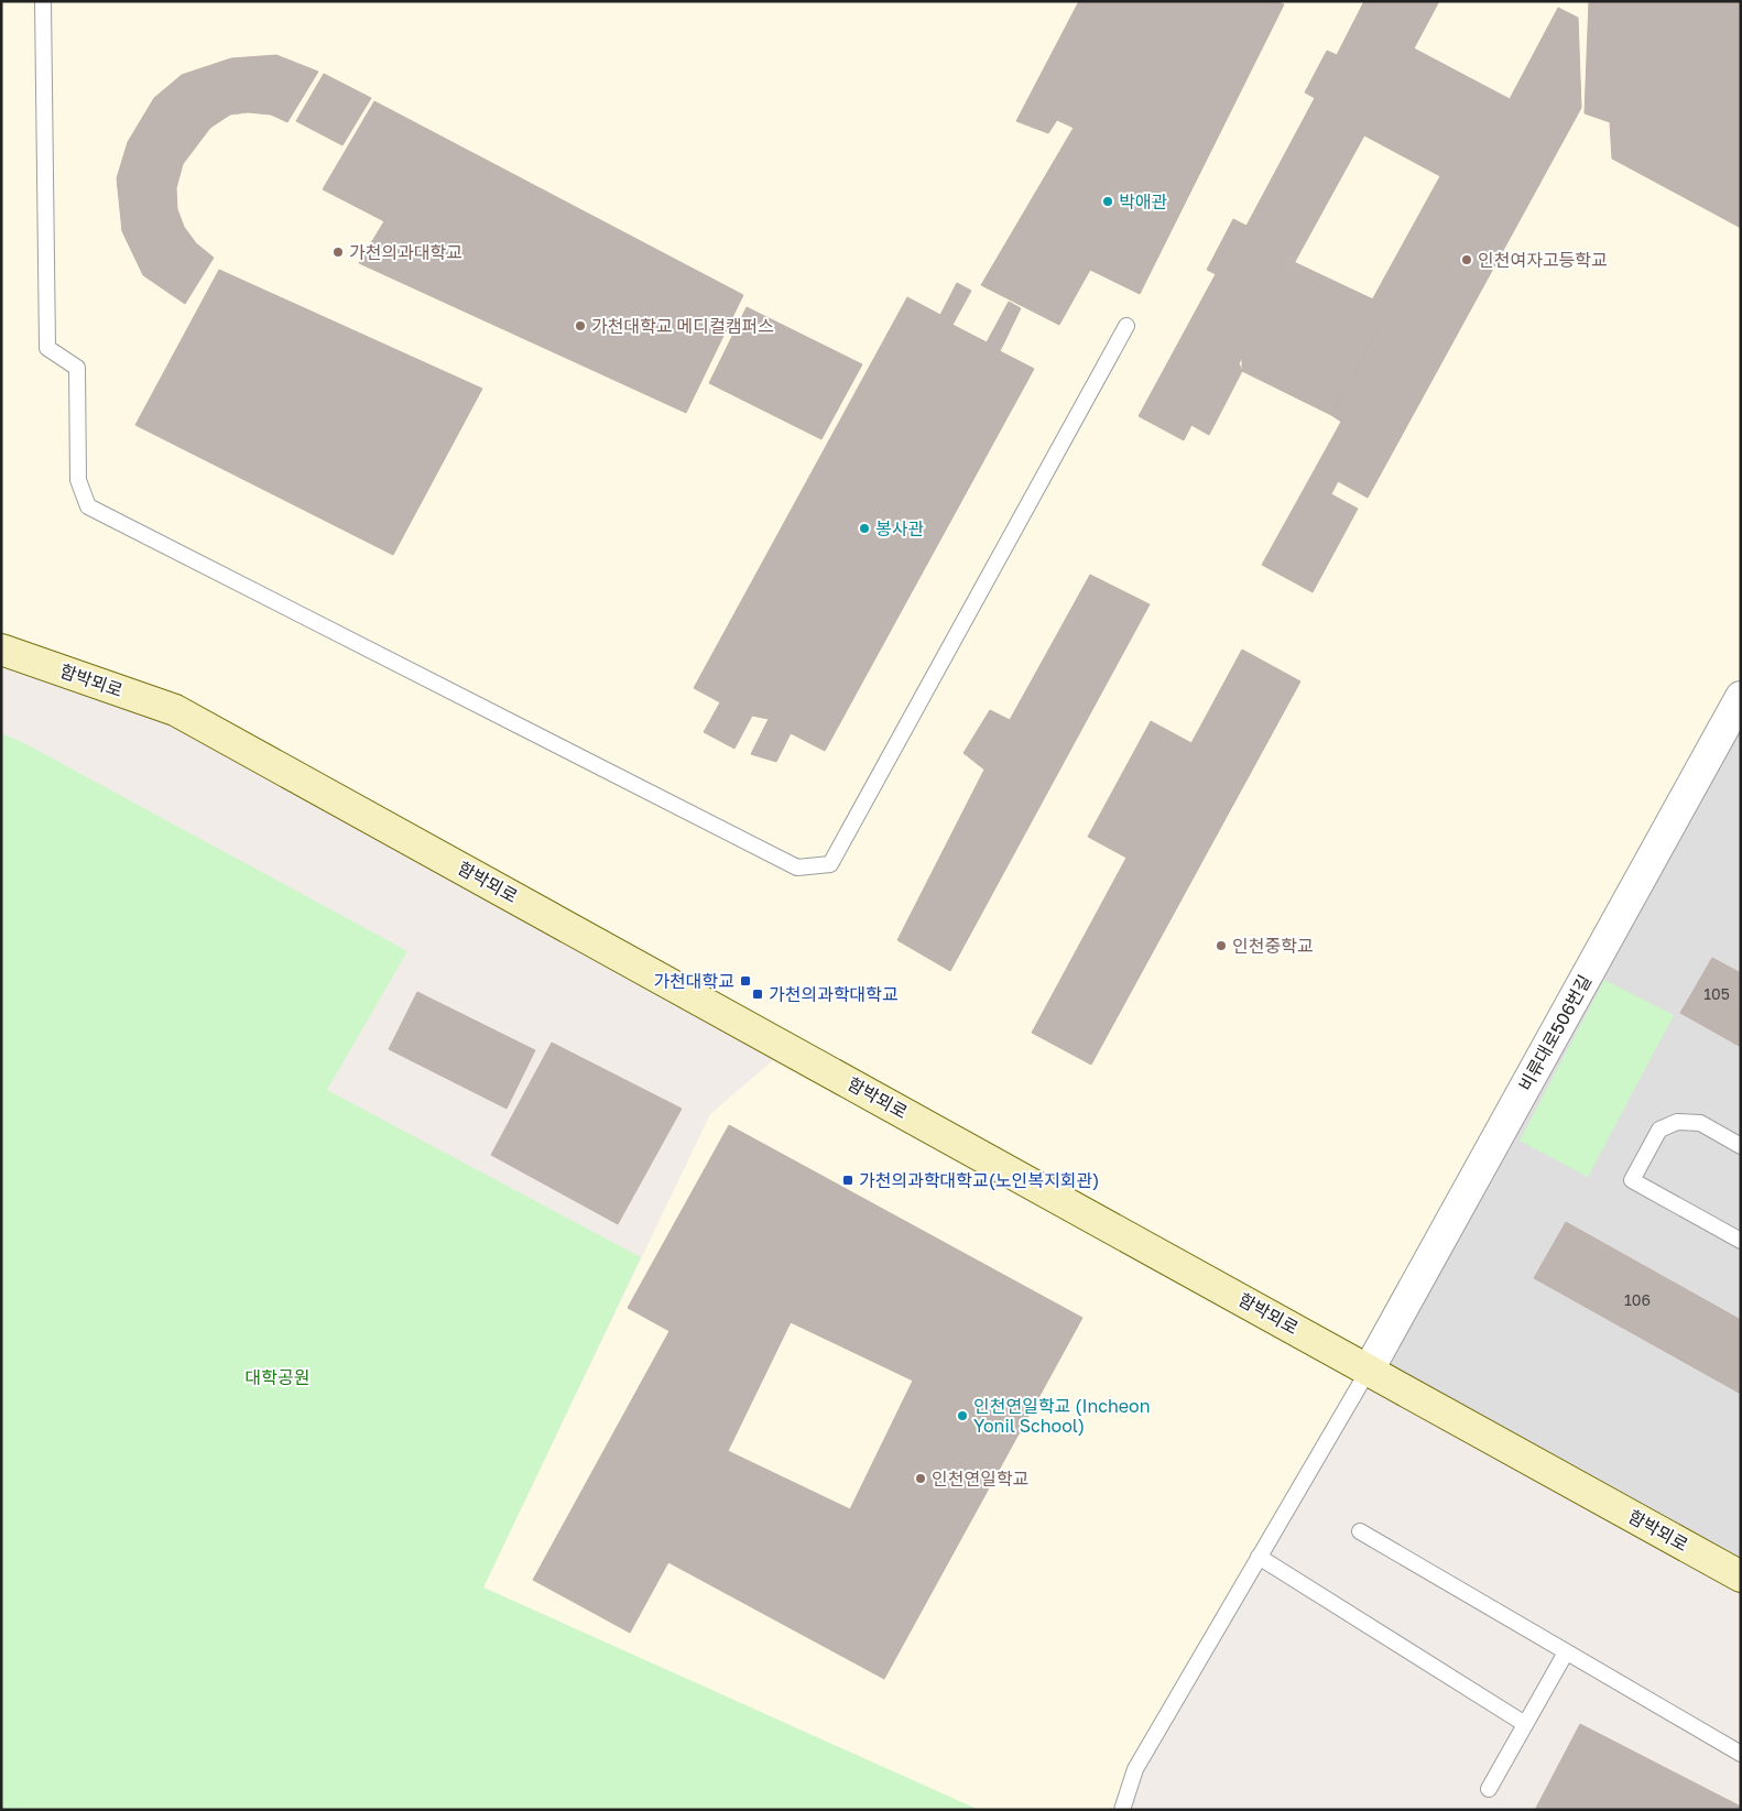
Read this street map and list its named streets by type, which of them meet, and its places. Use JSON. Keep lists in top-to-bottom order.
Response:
{
  "streets": {
    "main road": ["함박뫼로"],
    "street": ["비류대로506번길"]
  },
  "crossings": [
    ["함박뫼로", "비류대로506번길"]
  ],
  "parks": ["대학공원"],
  "places": {
    "other": [
      "박애관",
      "가천의과대학교",
      "인천여자고등학교",
      "가천대학교 메디컬캠퍼스",
      "봉사관",
      "인천중학교",
      "인천연일학교 (Incheon Yonil School)",
      "인천연일학교"
    ],
    "transit": ["가천대학교", "가천의과학대학교", "가천의과학대학교(노인복지회관)"]
  },
  "house_numbers": ["105", "106"]
}
